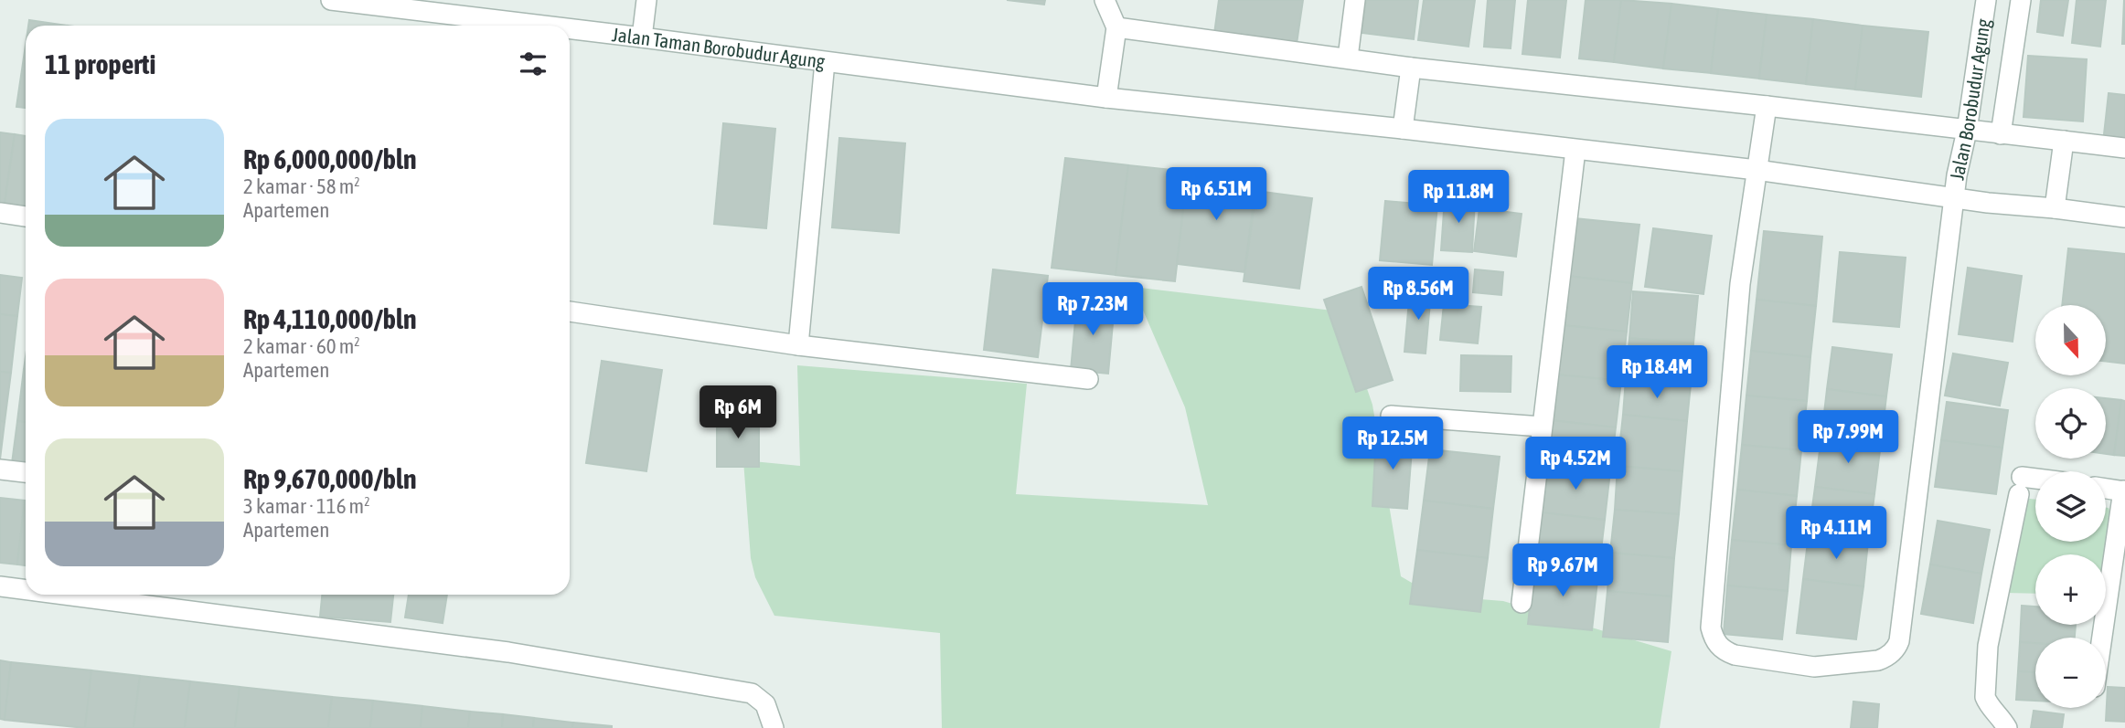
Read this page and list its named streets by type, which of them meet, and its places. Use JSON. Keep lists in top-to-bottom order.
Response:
{
  "streets": {
    "street": ["Jalan Taman Borobudur Agung", "Jalan Borobudur Agung"]
  },
  "crossings": [
    ["Jalan Taman Borobudur Agung", "Jalan Borobudur Agung"]
  ],
  "north": "bottom",
  "page": {
    "heading": "11 properti",
    "list": [
      {
        "name": "Rp 6,000,000/bln",
        "note": "2 kamar · 58 m² · Apartemen"
      },
      {
        "name": "Rp 4,110,000/bln",
        "note": "2 kamar · 60 m² · Apartemen"
      },
      {
        "name": "Rp 9,670,000/bln",
        "note": "3 kamar · 116 m² · Apartemen"
      }
    ],
    "price": [
      "Rp 6.51M",
      "Rp 11.8M",
      "Rp 8.56M",
      "Rp 7.23M",
      "Rp 18.4M",
      "Rp 6M",
      "Rp 7.99M",
      "Rp 12.5M",
      "Rp 4.52M",
      "Rp 4.11M",
      "Rp 9.67M"
    ],
    "map_buttons": ["+", "−"]
  }
}
